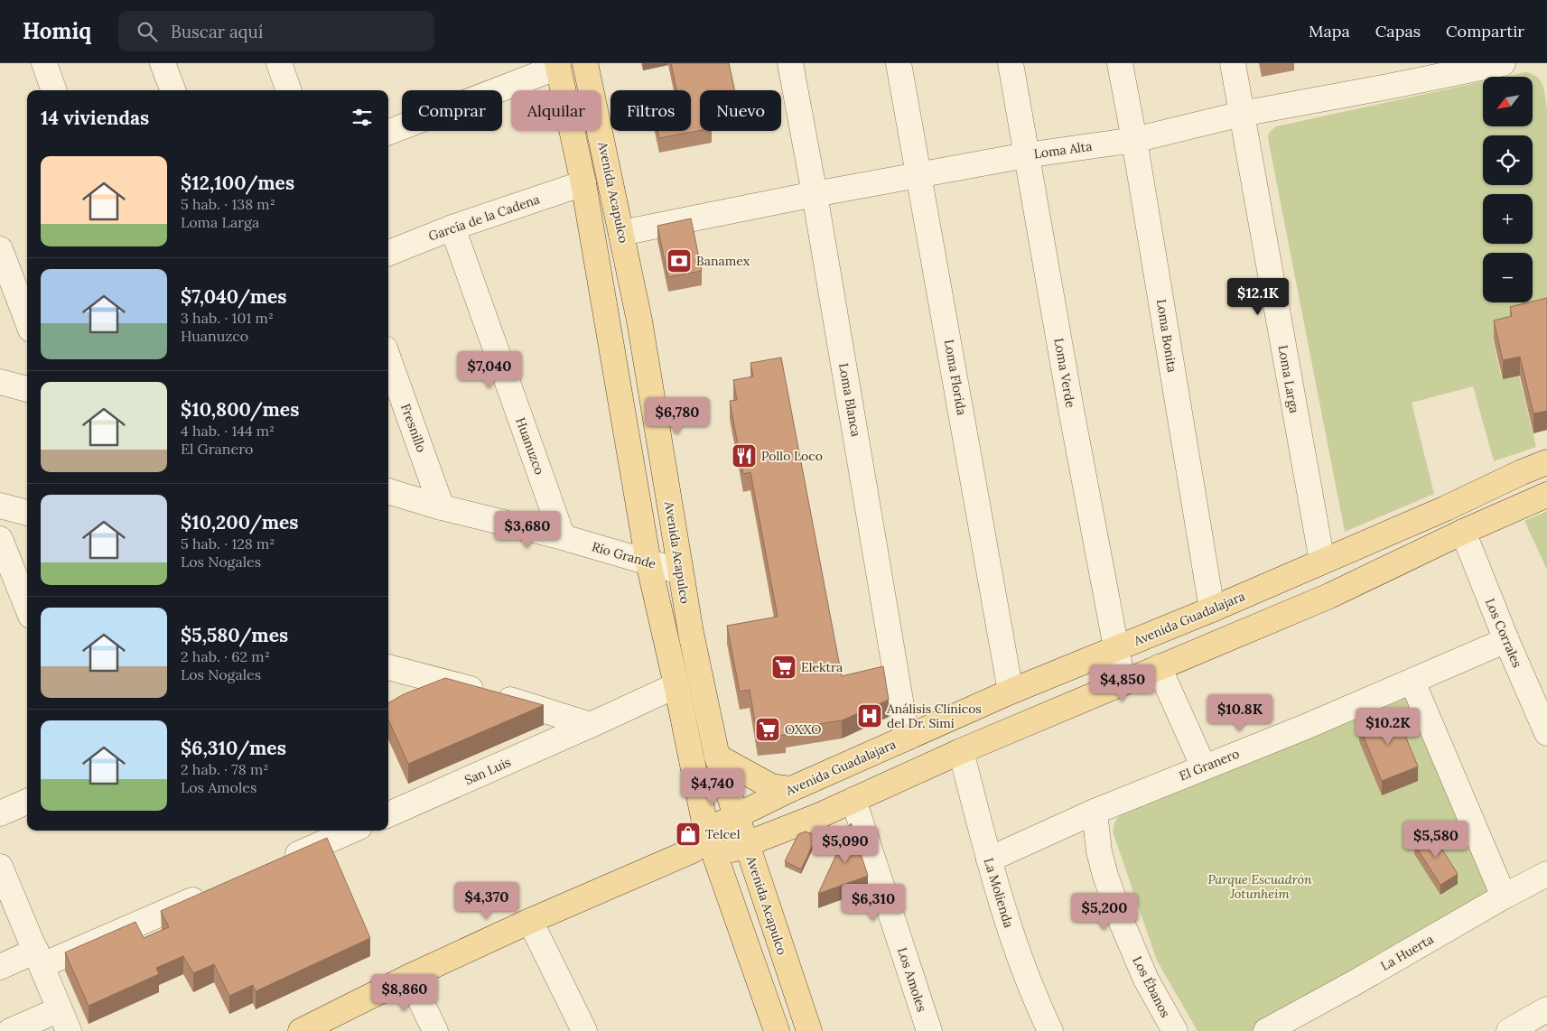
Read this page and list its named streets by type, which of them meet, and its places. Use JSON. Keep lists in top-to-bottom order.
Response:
{
  "streets": {
    "main road": ["Avenida Acapulco", "Avenida Guadalajara"],
    "street": [
      "Loma Alta",
      "García de la Cadena",
      "Loma Bonita",
      "Loma Verde",
      "Loma Florida",
      "Loma Larga",
      "Loma Blanca",
      "Fresnillo",
      "Huanuzco",
      "Río Grande",
      "Los Corrales",
      "El Granero",
      "San Luis",
      "La Molienda",
      "La Huerta",
      "Los Amoles",
      "Los Ébanos"
    ]
  },
  "crossings": [
    ["Loma Alta", "Avenida Acapulco"],
    ["Loma Alta", "Loma Bonita"],
    ["Loma Alta", "Loma Verde"],
    ["Loma Alta", "Loma Florida"],
    ["Loma Alta", "Loma Larga"],
    ["Loma Alta", "Loma Blanca"],
    ["Avenida Acapulco", "Río Grande"],
    ["Avenida Acapulco", "Avenida Guadalajara"],
    ["García de la Cadena", "Huanuzco"],
    ["Loma Bonita", "Avenida Guadalajara"],
    ["Loma Verde", "Avenida Guadalajara"],
    ["Loma Florida", "Avenida Guadalajara"],
    ["Loma Larga", "Avenida Guadalajara"],
    ["Loma Blanca", "Avenida Guadalajara"],
    ["Fresnillo", "Río Grande"],
    ["Huanuzco", "Río Grande"],
    ["Los Corrales", "El Granero"],
    ["El Granero", "La Molienda"],
    ["El Granero", "Los Ébanos"]
  ],
  "parks": ["Parque Escuadrón Jotunheim"],
  "places": {
    "bank": ["Banamex"],
    "restaurant": ["Pollo Loco"],
    "supermarket": ["Elektra", "OXXO"],
    "hospital": ["Análisis Clínicos del Dr. Simi"],
    "shop": ["Telcel"]
  },
  "north": "bottom left",
  "page": {
    "header": "Homiq",
    "search": "Buscar aquí",
    "nav": ["Mapa", "Capas", "Compartir"],
    "map_buttons": ["+", "−"],
    "chip": [
      "Comprar",
      "Alquilar",
      "Filtros",
      "Nuevo"
    ],
    "heading": "14 viviendas",
    "list": [
      {
        "name": "$12,100/mes",
        "note": "5 hab. · 138 m² · Loma Larga"
      },
      {
        "name": "$7,040/mes",
        "note": "3 hab. · 101 m² · Huanuzco"
      },
      {
        "name": "$10,800/mes",
        "note": "4 hab. · 144 m² · El Granero"
      },
      {
        "name": "$10,200/mes",
        "note": "5 hab. · 128 m² · Los Nogales"
      },
      {
        "name": "$5,580/mes",
        "note": "2 hab. · 62 m² · Los Nogales"
      },
      {
        "name": "$6,310/mes",
        "note": "2 hab. · 78 m² · Los Amoles"
      }
    ],
    "price": [
      "$12.1K",
      "$7,040",
      "$6,780",
      "$3,680",
      "$4,850",
      "$10.8K",
      "$10.2K",
      "$4,740",
      "$5,580",
      "$5,090",
      "$4,370",
      "$6,310",
      "$5,200",
      "$8,860"
    ]
  }
}
